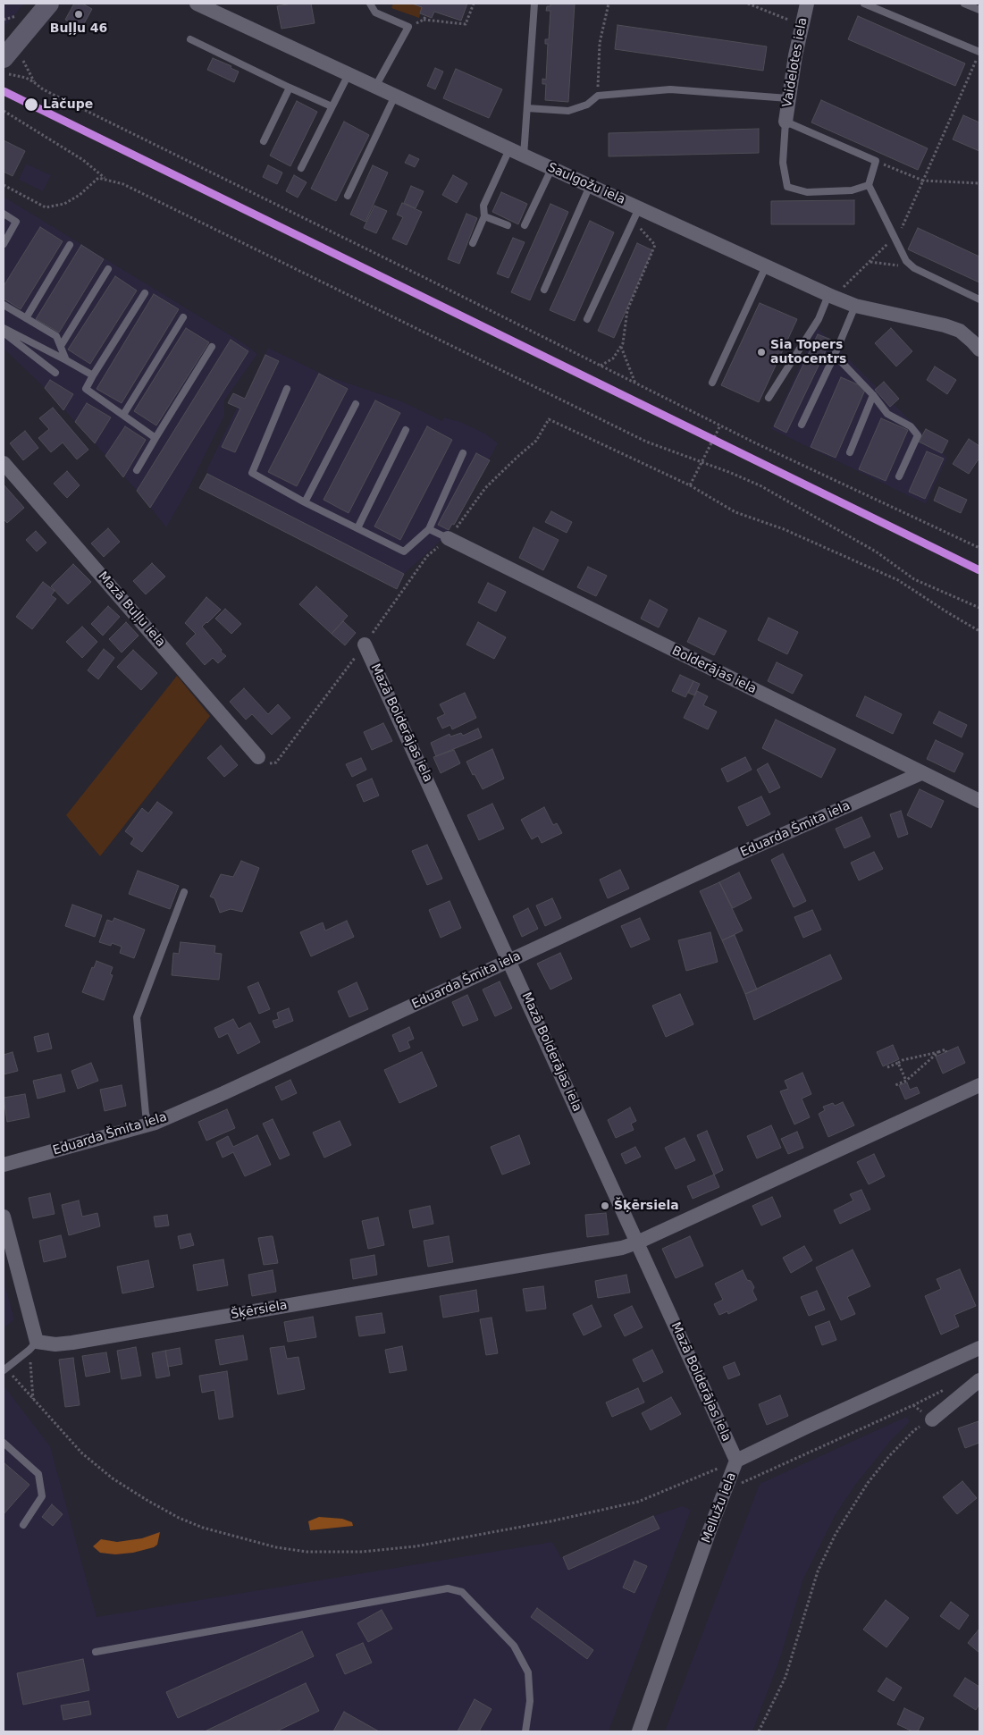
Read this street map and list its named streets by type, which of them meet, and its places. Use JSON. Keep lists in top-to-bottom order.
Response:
{
  "streets": {
    "street": [
      "Vaidelotes iela",
      "Saulgožu iela",
      "Mazā Buļļu iela",
      "Bolderājas iela",
      "Mazā Bolderājas iela",
      "Eduarda Šmita iela",
      "Šķērsiela",
      "Mellužu iela"
    ]
  },
  "crossings": [
    ["Bolderājas iela", "Eduarda Šmita iela"],
    ["Mazā Bolderājas iela", "Eduarda Šmita iela"],
    ["Mazā Bolderājas iela", "Šķērsiela"],
    ["Mazā Bolderājas iela", "Mellužu iela"]
  ],
  "places": [
    "Buļļu 46",
    "Lāčupe",
    "Sia Topers autocentrs",
    "Šķērsiela"
  ]
}
